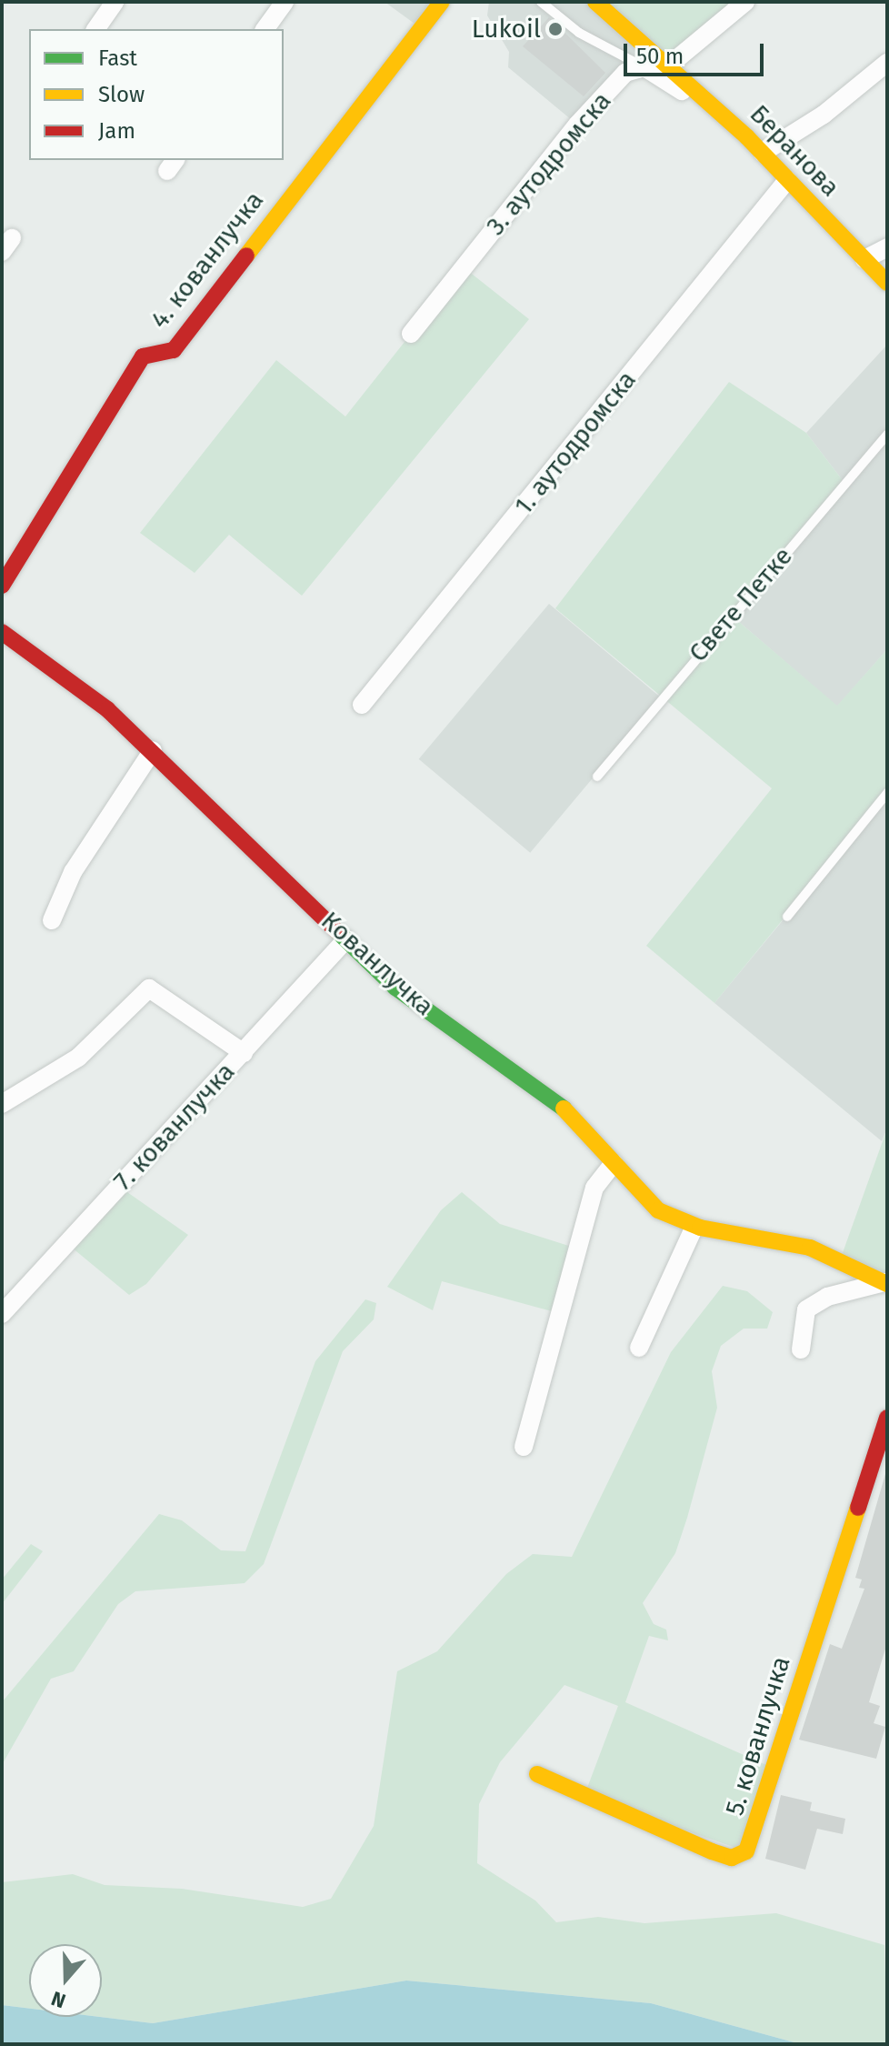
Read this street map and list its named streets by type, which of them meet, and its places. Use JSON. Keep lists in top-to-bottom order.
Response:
{
  "streets": {
    "street": [
      "Беранова",
      "3. аутодромска",
      "4. кованлучка",
      "1. аутодромска",
      "Кованлучка",
      "7. кованлучка",
      "5. кованлучка"
    ],
    "lane": ["Свете Петке"]
  },
  "crossings": [
    ["Беранова", "1. аутодромска"],
    ["Кованлучка", "7. кованлучка"]
  ],
  "places": ["Lukoil"],
  "legend": ["Fast", "Slow", "Jam"],
  "scale_bar": "50 m",
  "north": "bottom"
}
